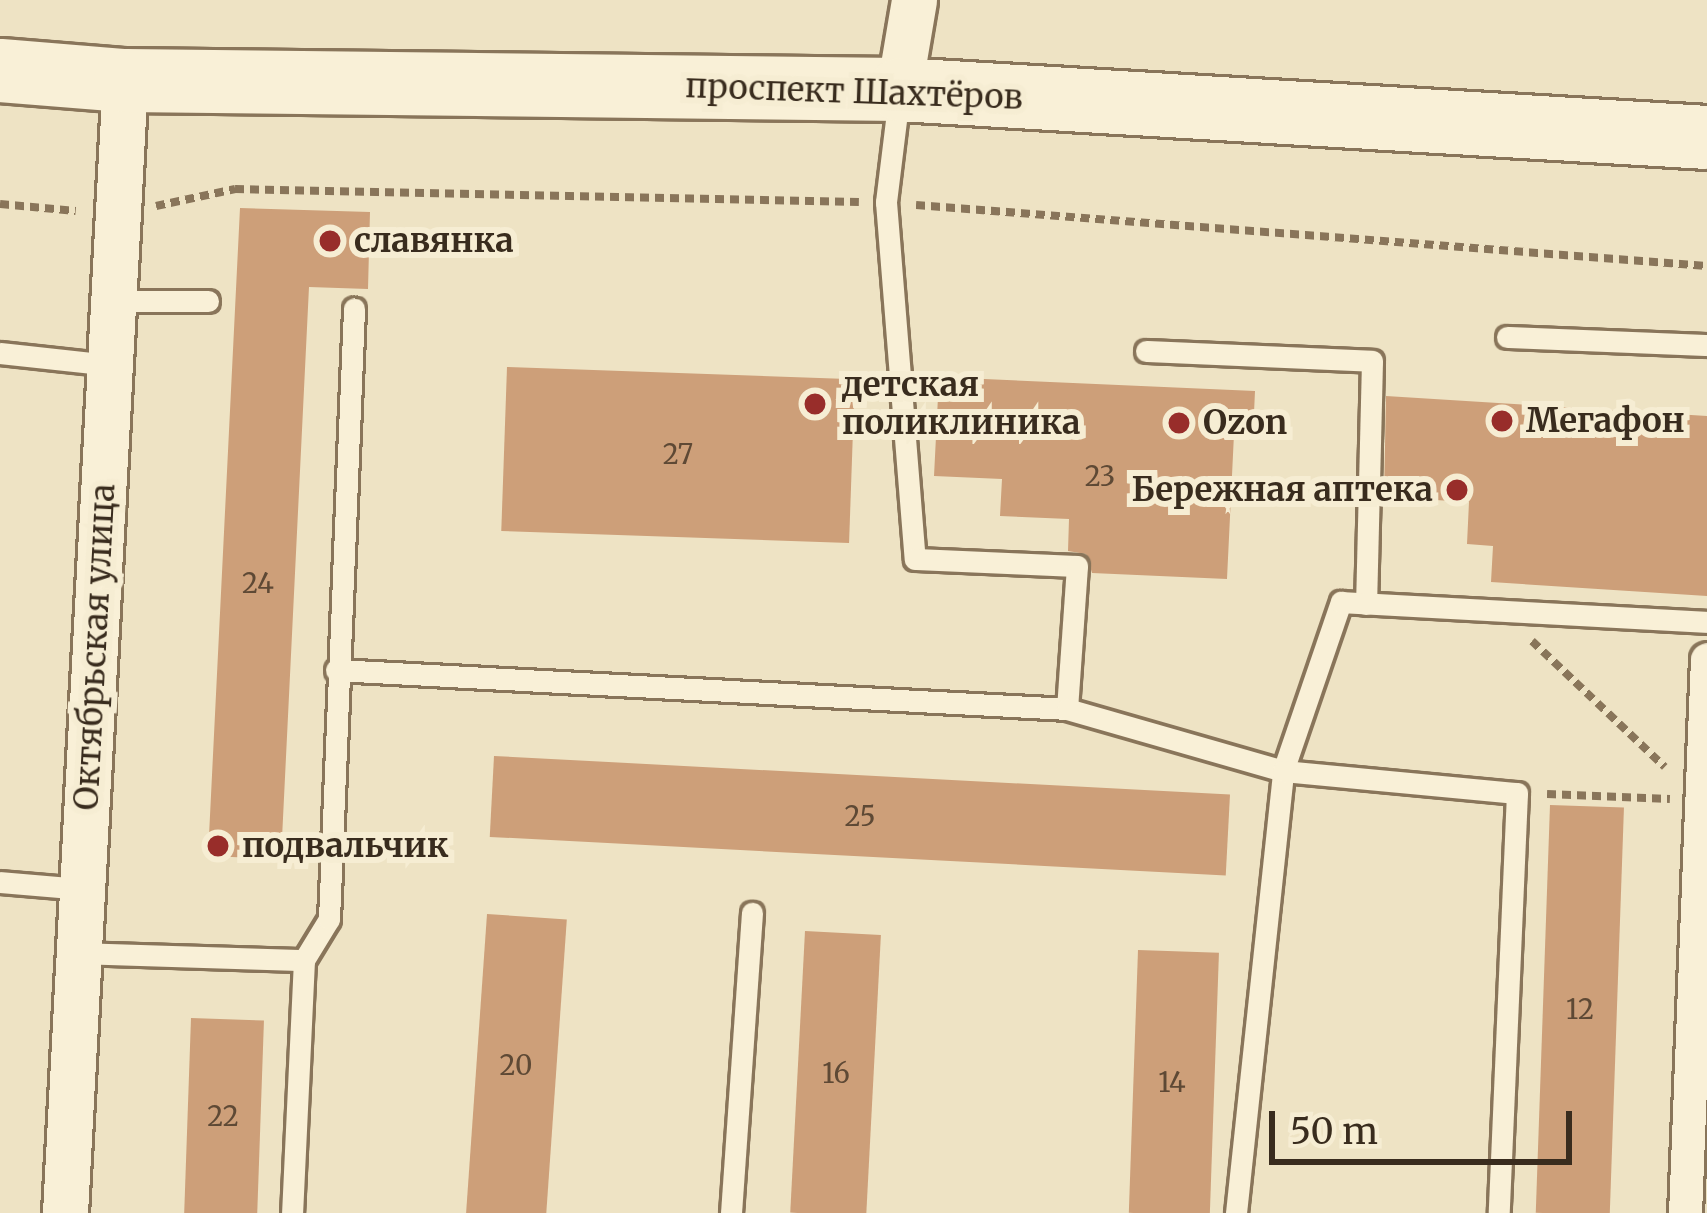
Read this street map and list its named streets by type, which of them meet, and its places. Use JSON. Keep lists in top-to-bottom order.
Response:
{
  "streets": {
    "main road": ["проспект Шахтёров"],
    "street": ["Октябрьская улица"]
  },
  "crossings": [
    ["проспект Шахтёров", "Октябрьская улица"]
  ],
  "places": [
    "славянка",
    "детская поликлиника",
    "Мегафон",
    "Ozon",
    "Бережная аптека",
    "подвальчик"
  ],
  "house_numbers": [
    "27",
    "23",
    "24",
    "25",
    "12",
    "20",
    "16",
    "14",
    "22"
  ],
  "scale_bar": "50 m"
}
